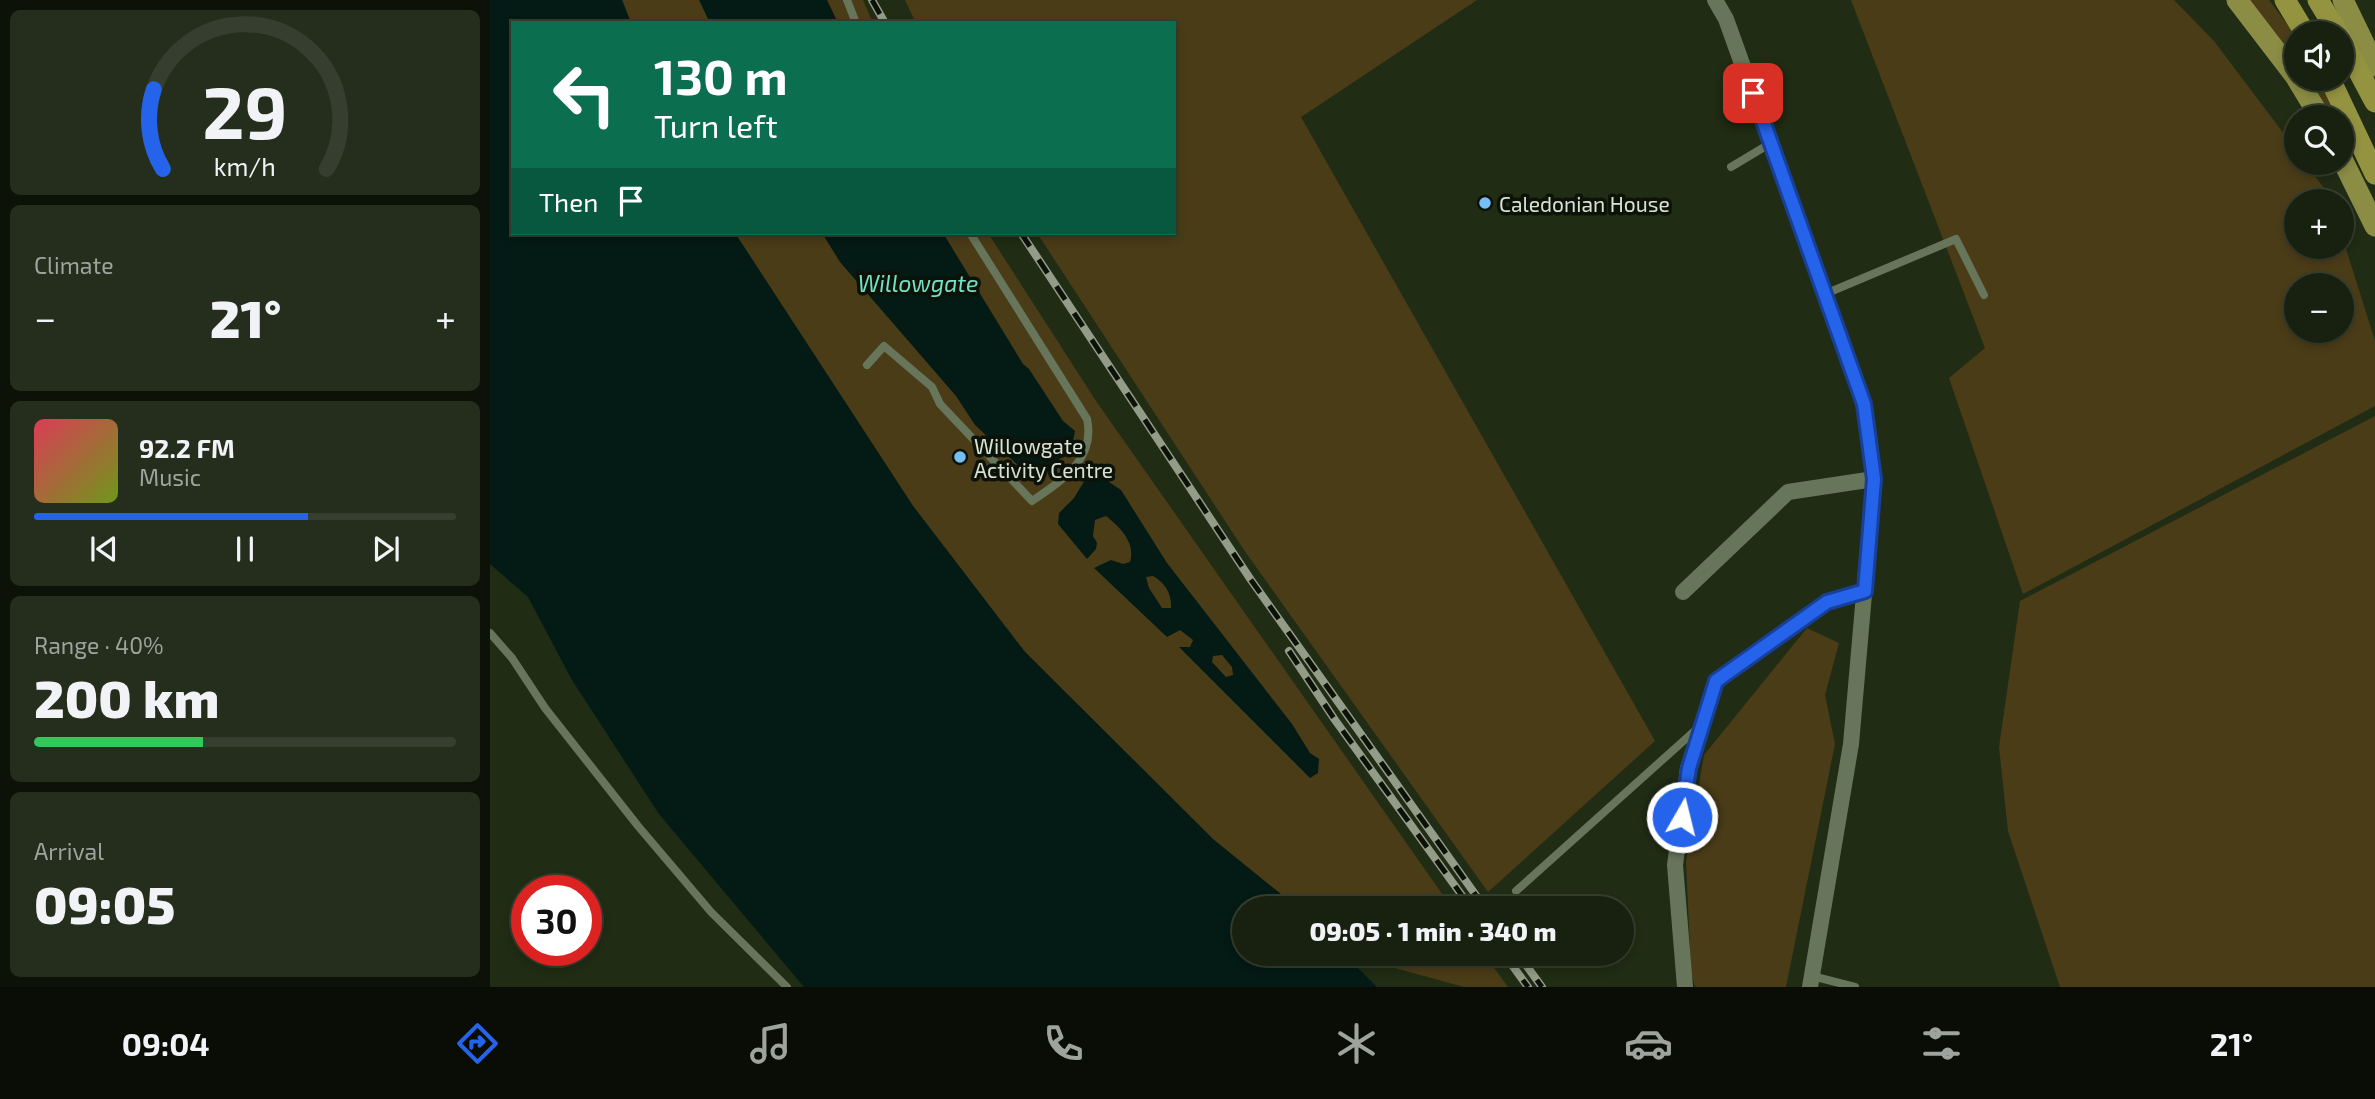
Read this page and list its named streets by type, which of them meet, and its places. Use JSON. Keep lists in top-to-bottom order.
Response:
{
  "water": ["Willowgate"],
  "places": ["Caledonian House", "Willowgate Activity Centre"],
  "page": {
    "map_buttons": ["+", "−"],
    "turn": ["130 m", "Turn left"],
    "then": "Then",
    "tile": [
      "Climate",
      ["Range · 40%", "200 km"],
      ["Arrival", "09:05"]
    ],
    "heat": ["−", "21°", "+"],
    "song": ["92.2 FM", "Music"],
    "limit": "30",
    "trip": "09:05 · 1 min · 340 m",
    "tabs": ["09:04", "21°"],
    "gauge": ["29", "km/h"]
  }
}
